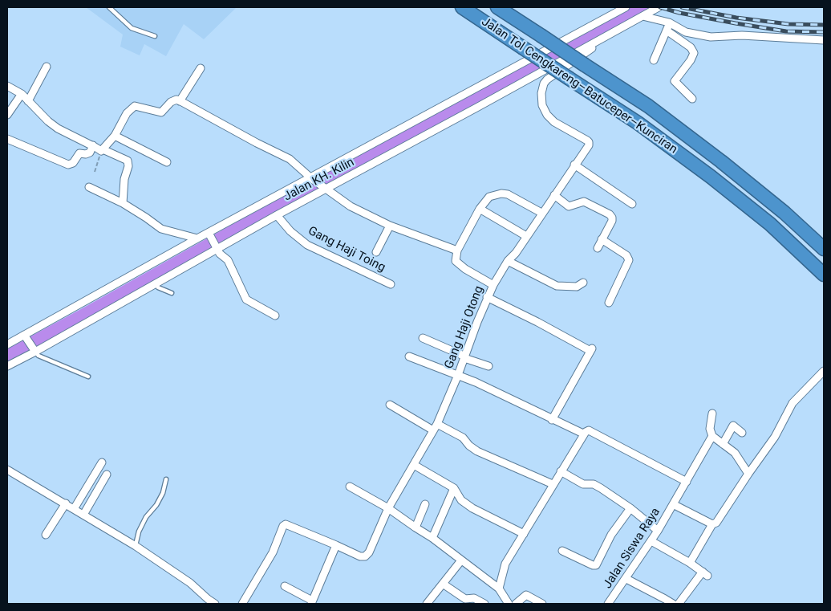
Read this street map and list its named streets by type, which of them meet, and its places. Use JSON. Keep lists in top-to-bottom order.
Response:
{
  "streets": {
    "highway": ["Jalan Tol Cengkareng–Batuceper–Kunciran"],
    "street": [
      "Jalan KH. Kilin",
      "Gang Haji Toing",
      "Gang Haji Otong",
      "Jalan Siswa Raya"
    ]
  },
  "crossings": [
    ["Jalan KH. Kilin", "Gang Haji Toing"],
    ["Jalan KH. Kilin", "Gang Haji Otong"]
  ]
}
